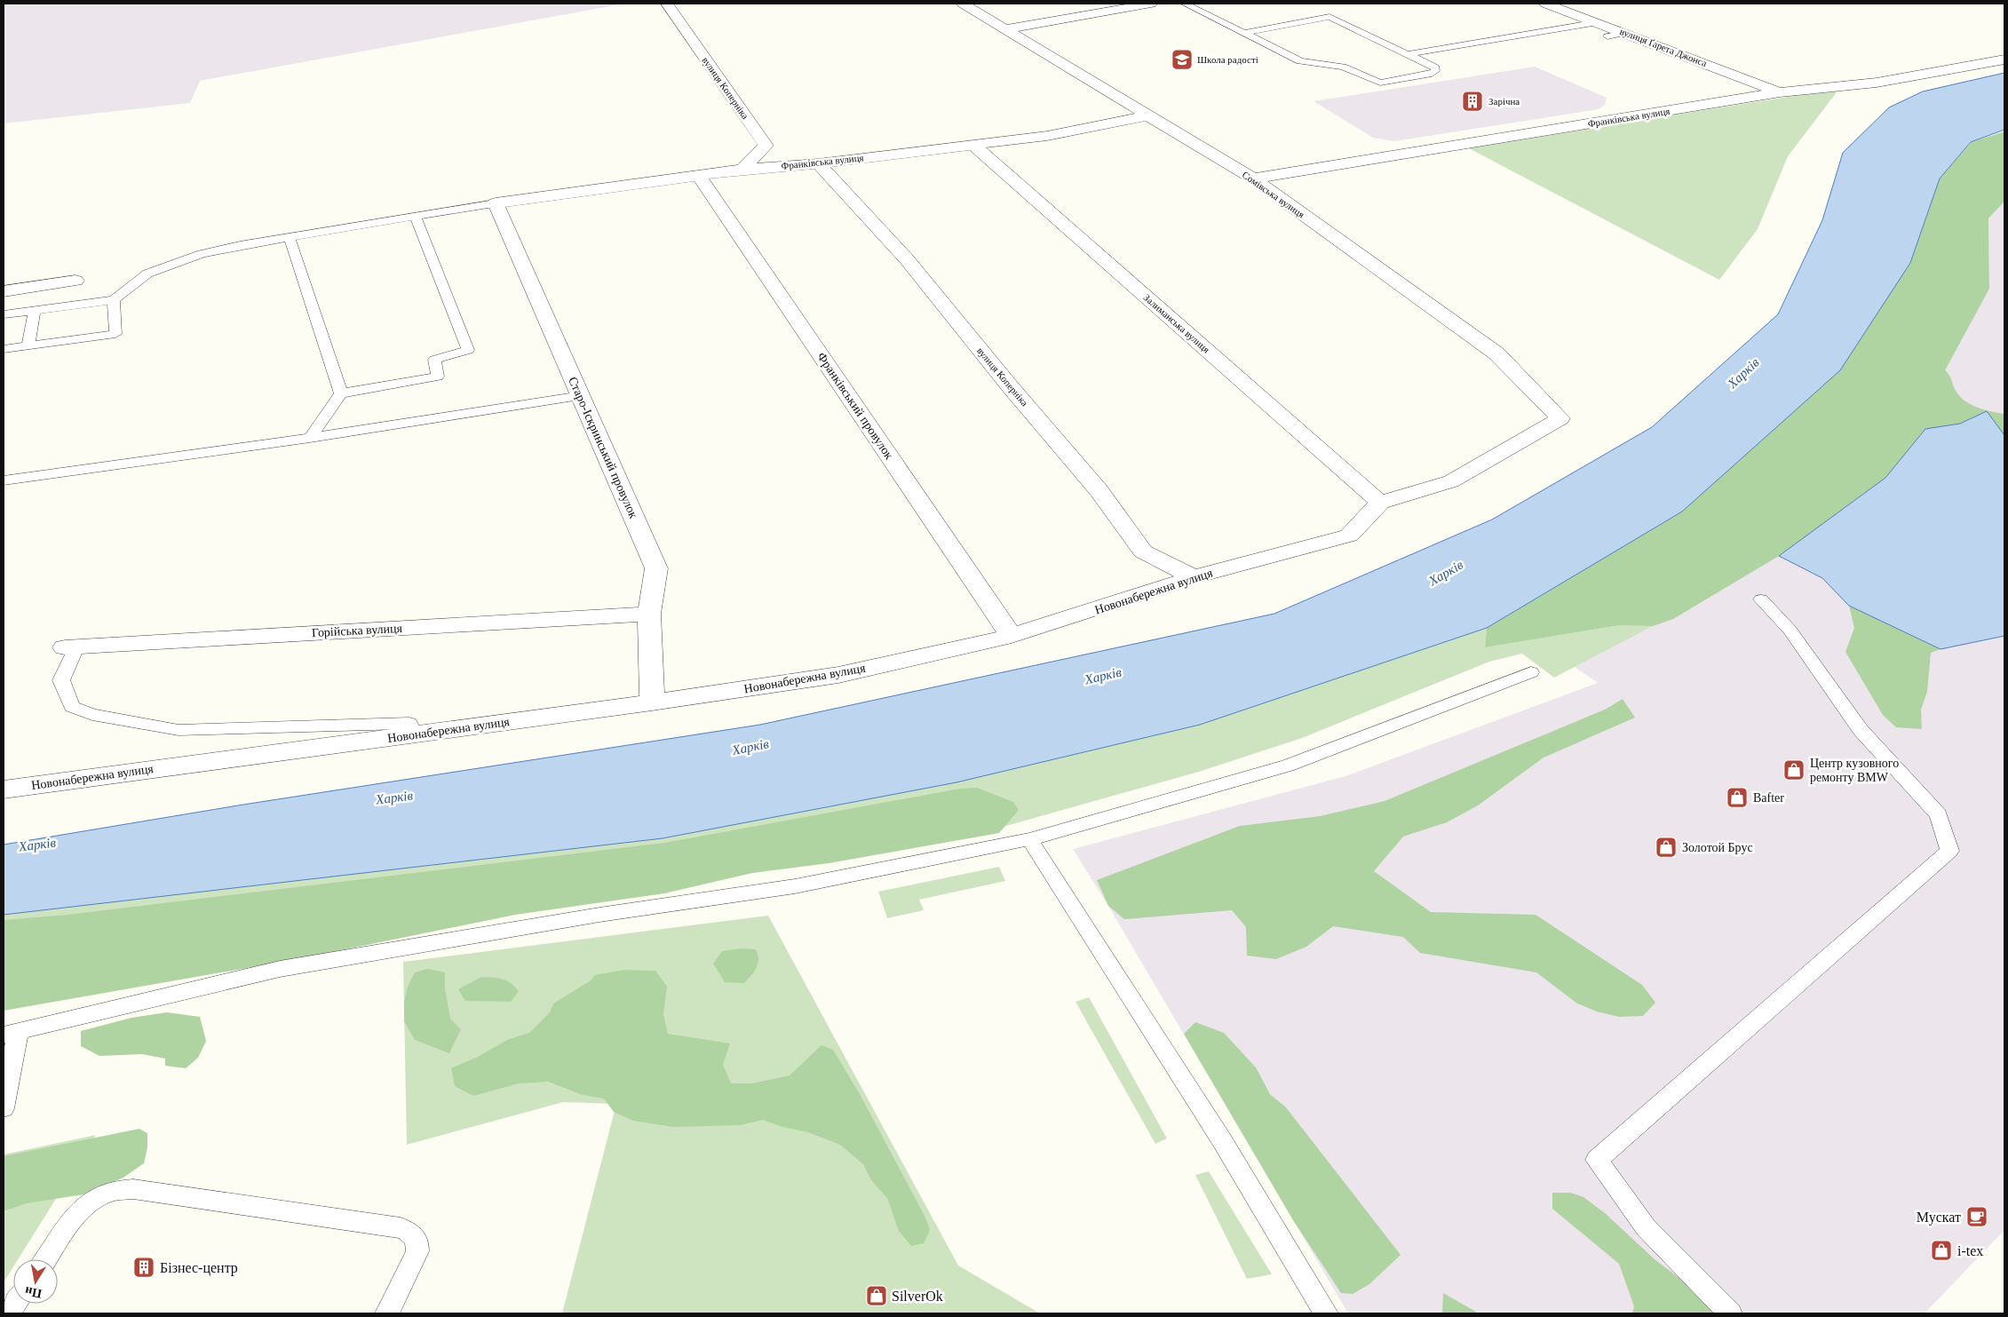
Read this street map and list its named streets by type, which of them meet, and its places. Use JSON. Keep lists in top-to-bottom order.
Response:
{
  "streets": {
    "street": [
      "вулиця Ґарета Джонса",
      "вулиця Коперніка",
      "Франківська вулиця",
      "Сомівська вулиця",
      "Залиманська вулиця",
      "Франківський провулок",
      "Старо-Іскринський провулок",
      "Новонабережна вулиця",
      "Горійська вулиця"
    ]
  },
  "crossings": [
    ["вулиця Ґарета Джонса", "Франківська вулиця"],
    ["вулиця Коперніка", "Франківська вулиця"],
    ["вулиця Коперніка", "Новонабережна вулиця"],
    ["Франківська вулиця", "Сомівська вулиця"],
    ["Франківська вулиця", "Залиманська вулиця"],
    ["Франківська вулиця", "Франківський провулок"],
    ["Франківська вулиця", "Старо-Іскринський провулок"],
    ["Сомівська вулиця", "Новонабережна вулиця"],
    ["Залиманська вулиця", "Новонабережна вулиця"],
    ["Франківський провулок", "Новонабережна вулиця"],
    ["Старо-Іскринський провулок", "Новонабережна вулиця"],
    ["Старо-Іскринський провулок", "Горійська вулиця"]
  ],
  "water": ["Харків"],
  "places": {
    "school or university": ["Школа радості"],
    "building": ["Зарічна", "Бізнес-центр"],
    "shop": [
      "Центр кузовного ремонту BMW",
      "Bafter",
      "Золотой Брус",
      "i-tex",
      "SilverOk"
    ],
    "cafe": ["Мускат"]
  },
  "north": "bottom"
}
